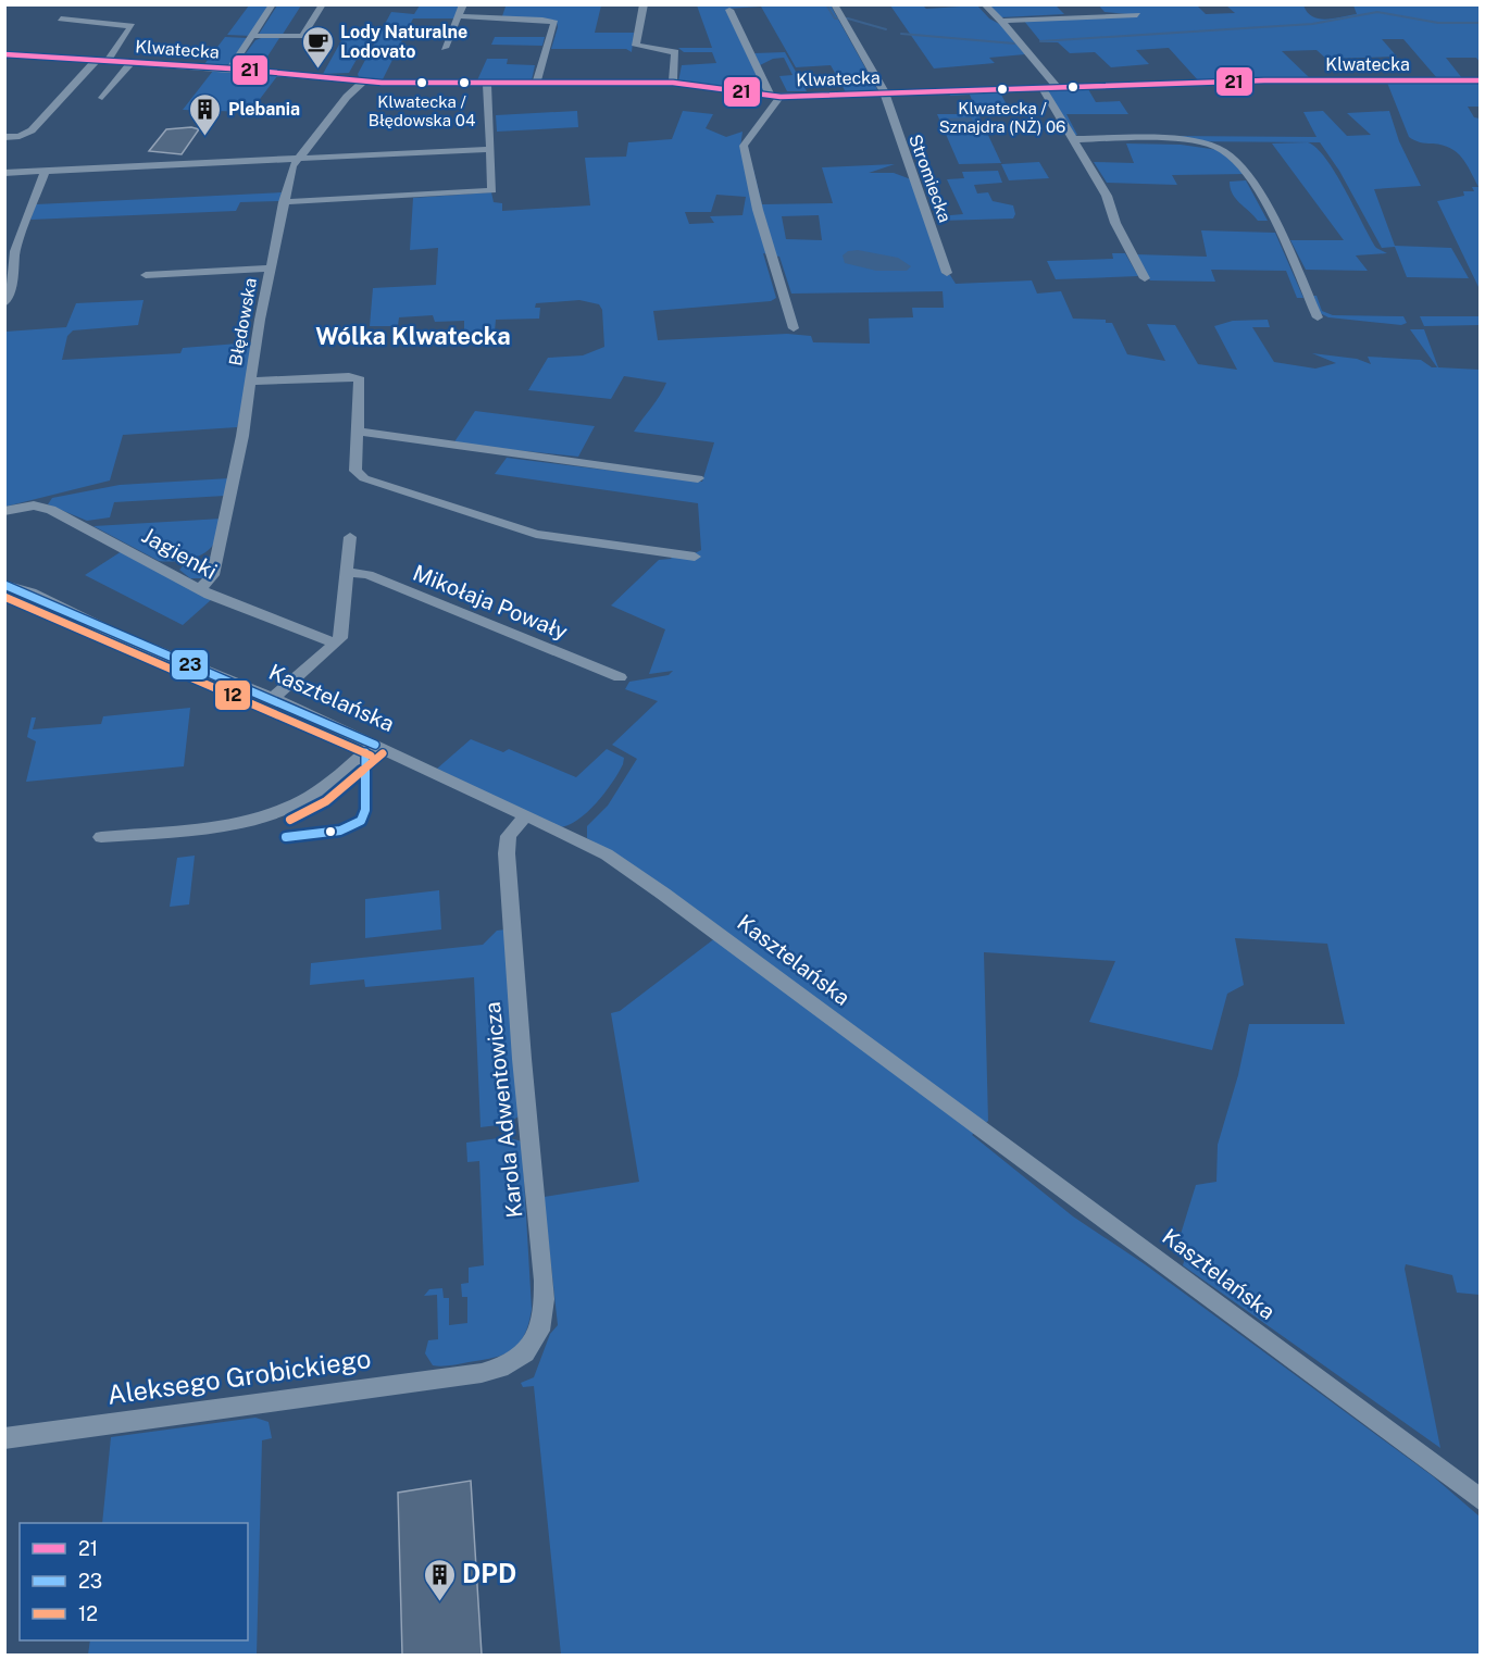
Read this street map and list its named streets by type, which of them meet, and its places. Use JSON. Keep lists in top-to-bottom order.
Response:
{
  "streets": {
    "street": [
      "Klwatecka",
      "Stromiecka",
      "Błędowska",
      "Jagienki",
      "Mikołaja Powały",
      "Kasztelańska",
      "Karola Adwentowicza",
      "Aleksego Grobickiego"
    ]
  },
  "crossings": [
    ["Klwatecka", "Stromiecka"],
    ["Klwatecka", "Błędowska"],
    ["Błędowska", "Jagienki"],
    ["Kasztelańska", "Karola Adwentowicza"],
    ["Karola Adwentowicza", "Aleksego Grobickiego"]
  ],
  "districts": ["Wólka Klwatecka"],
  "places": {
    "cafe": ["Lody Naturalne Lodovato"],
    "other": ["Klwatecka / Błędowska 04", "Klwatecka / Sznajdra (NŻ) 06"],
    "building": ["Plebania", "DPD"]
  },
  "lines": ["transit line 21", "transit line 23", "transit line 12"],
  "legend": ["21", "23", "12"]
}
